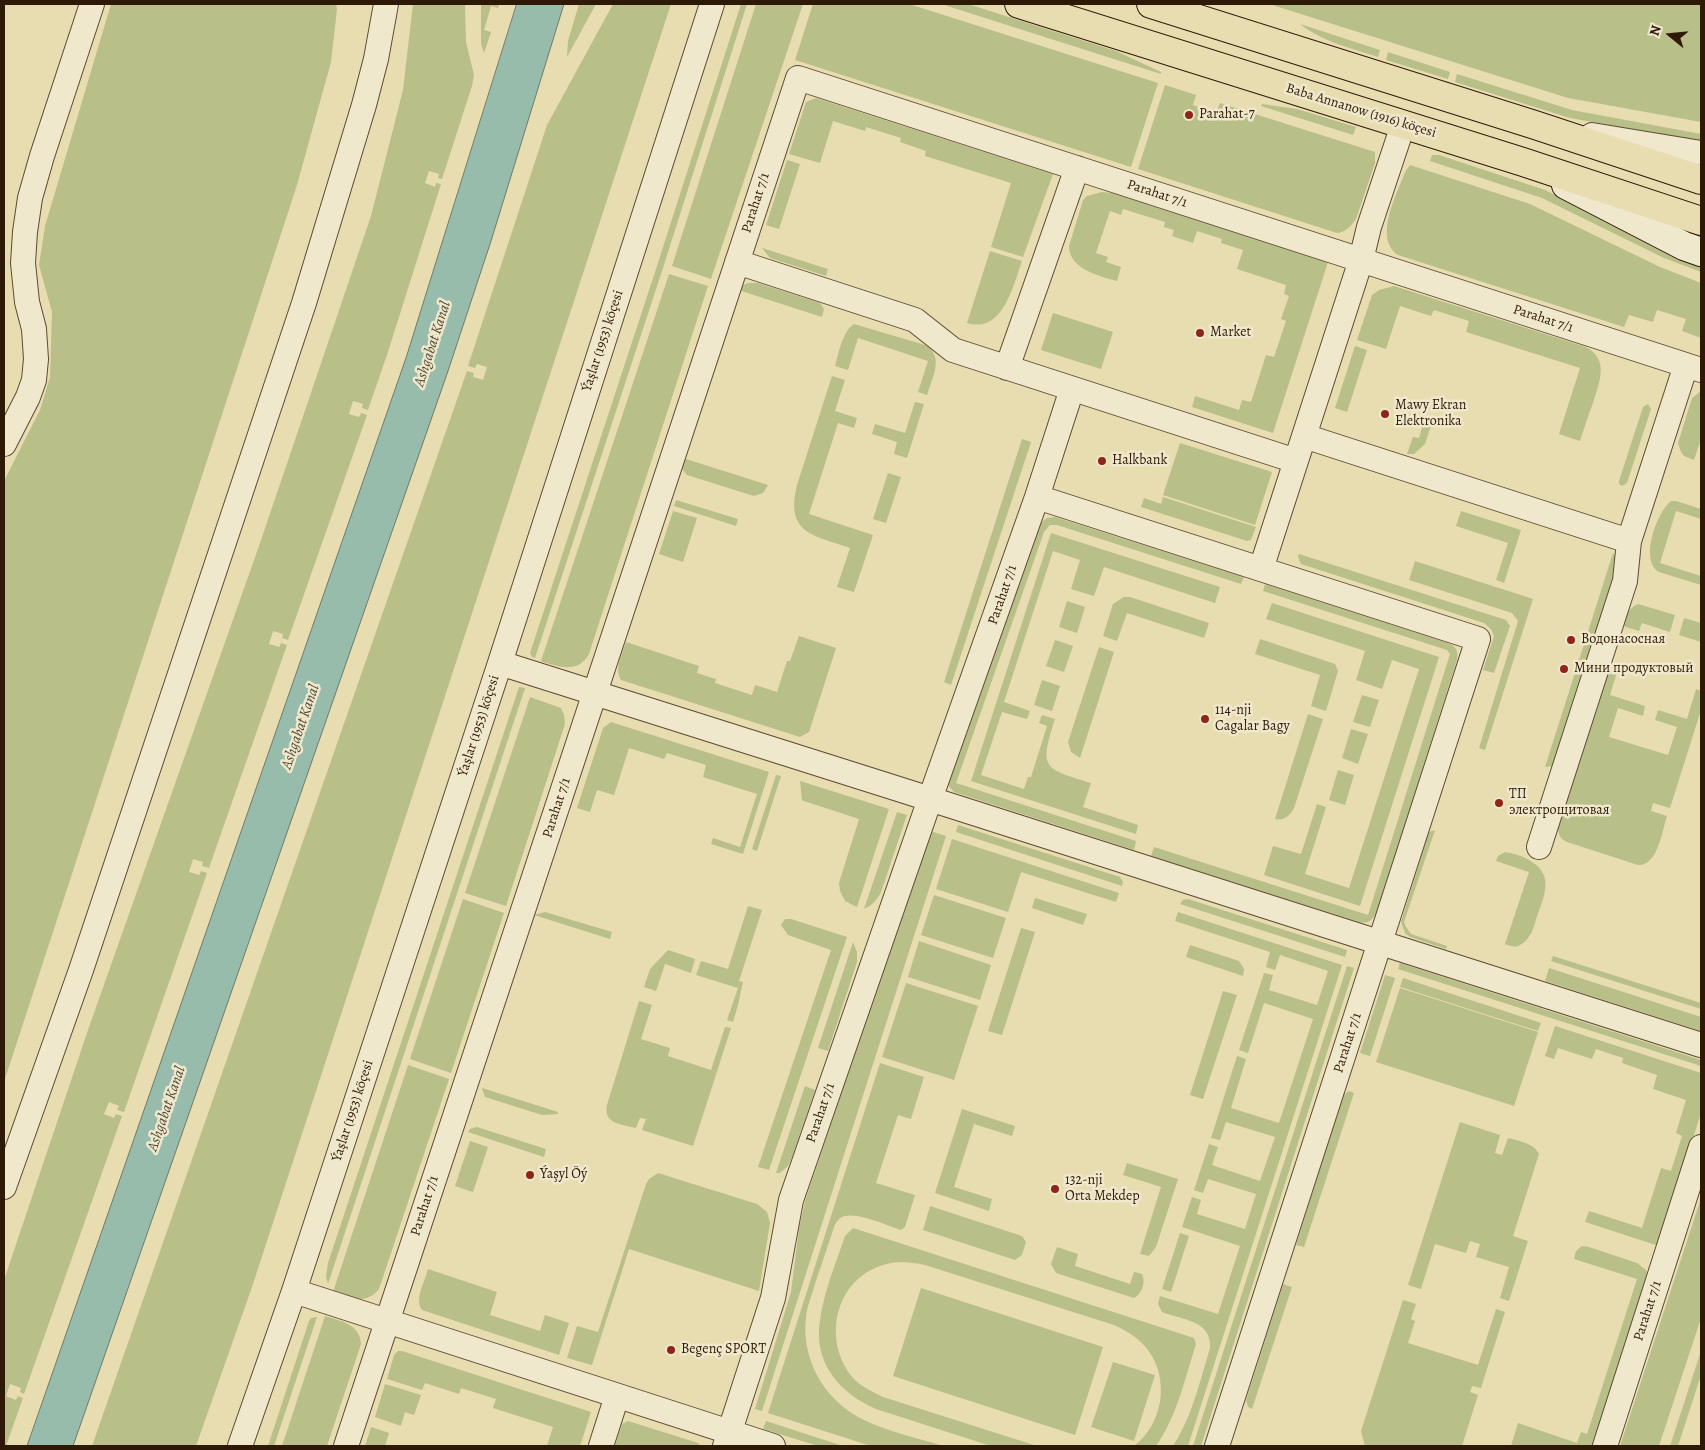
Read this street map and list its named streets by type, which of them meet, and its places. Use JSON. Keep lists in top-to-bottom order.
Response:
{
  "streets": {
    "main road": ["Baba Annanow (1916) köçesi"],
    "street": ["Parahat 7/1", "Ýaşlar (1953) köçesi"]
  },
  "water": ["Ashgabat Kanal"],
  "places": [
    "Parahat-7",
    "Market",
    "Mawy Ekran Elektronika",
    "Halkbank",
    "Водонасосная",
    "Мини продуктовый",
    "114-nji Cagalar Bagy",
    "ТП электрощитовая",
    "Ýaşyl Öý",
    "132-nji Orta Mekdep",
    "Begenç SPORT"
  ],
  "north": "left"
}
